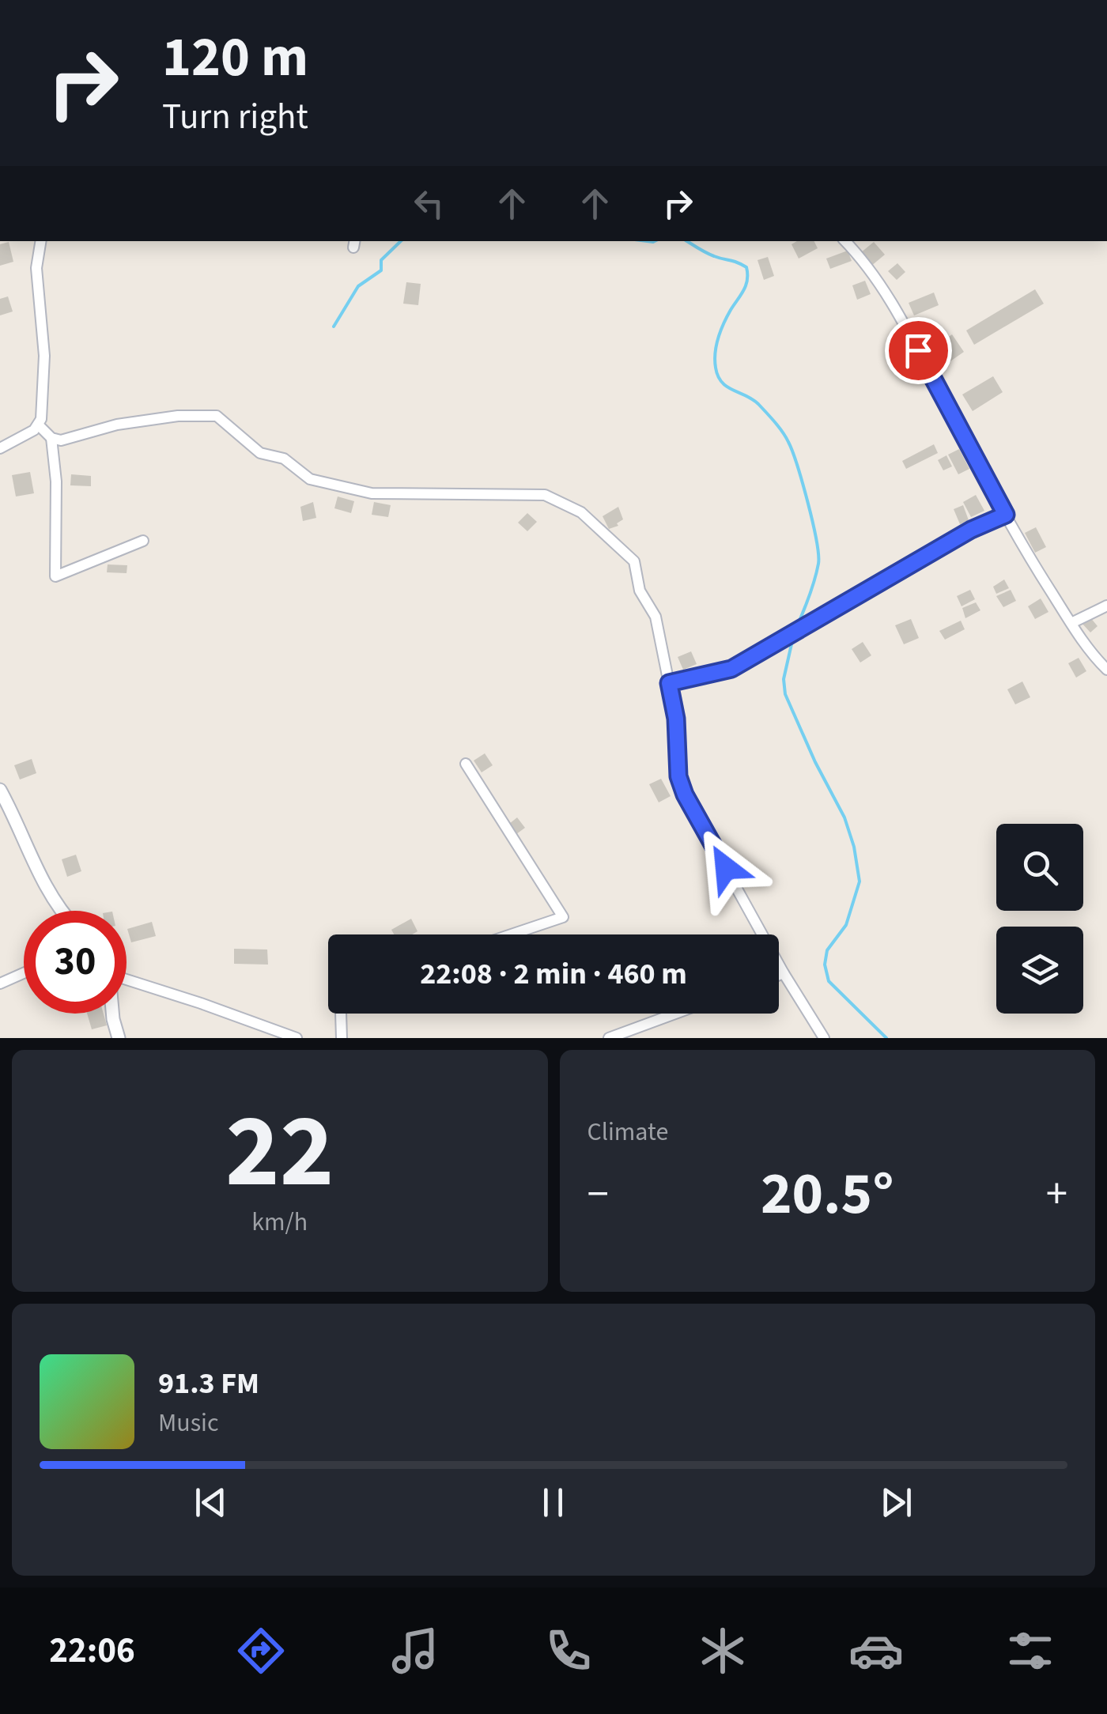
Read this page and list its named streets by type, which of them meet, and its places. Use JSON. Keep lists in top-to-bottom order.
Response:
{
  "page": {
    "turn": ["120 m", "Turn right"],
    "limit": "30",
    "trip": "22:08 · 2 min · 460 m",
    "tile": [
      ["22", "km/h"],
      "Climate"
    ],
    "heat": ["−", "20.5°", "+"],
    "song": ["91.3 FM", "Music"],
    "tabs": "22:06"
  }
}
